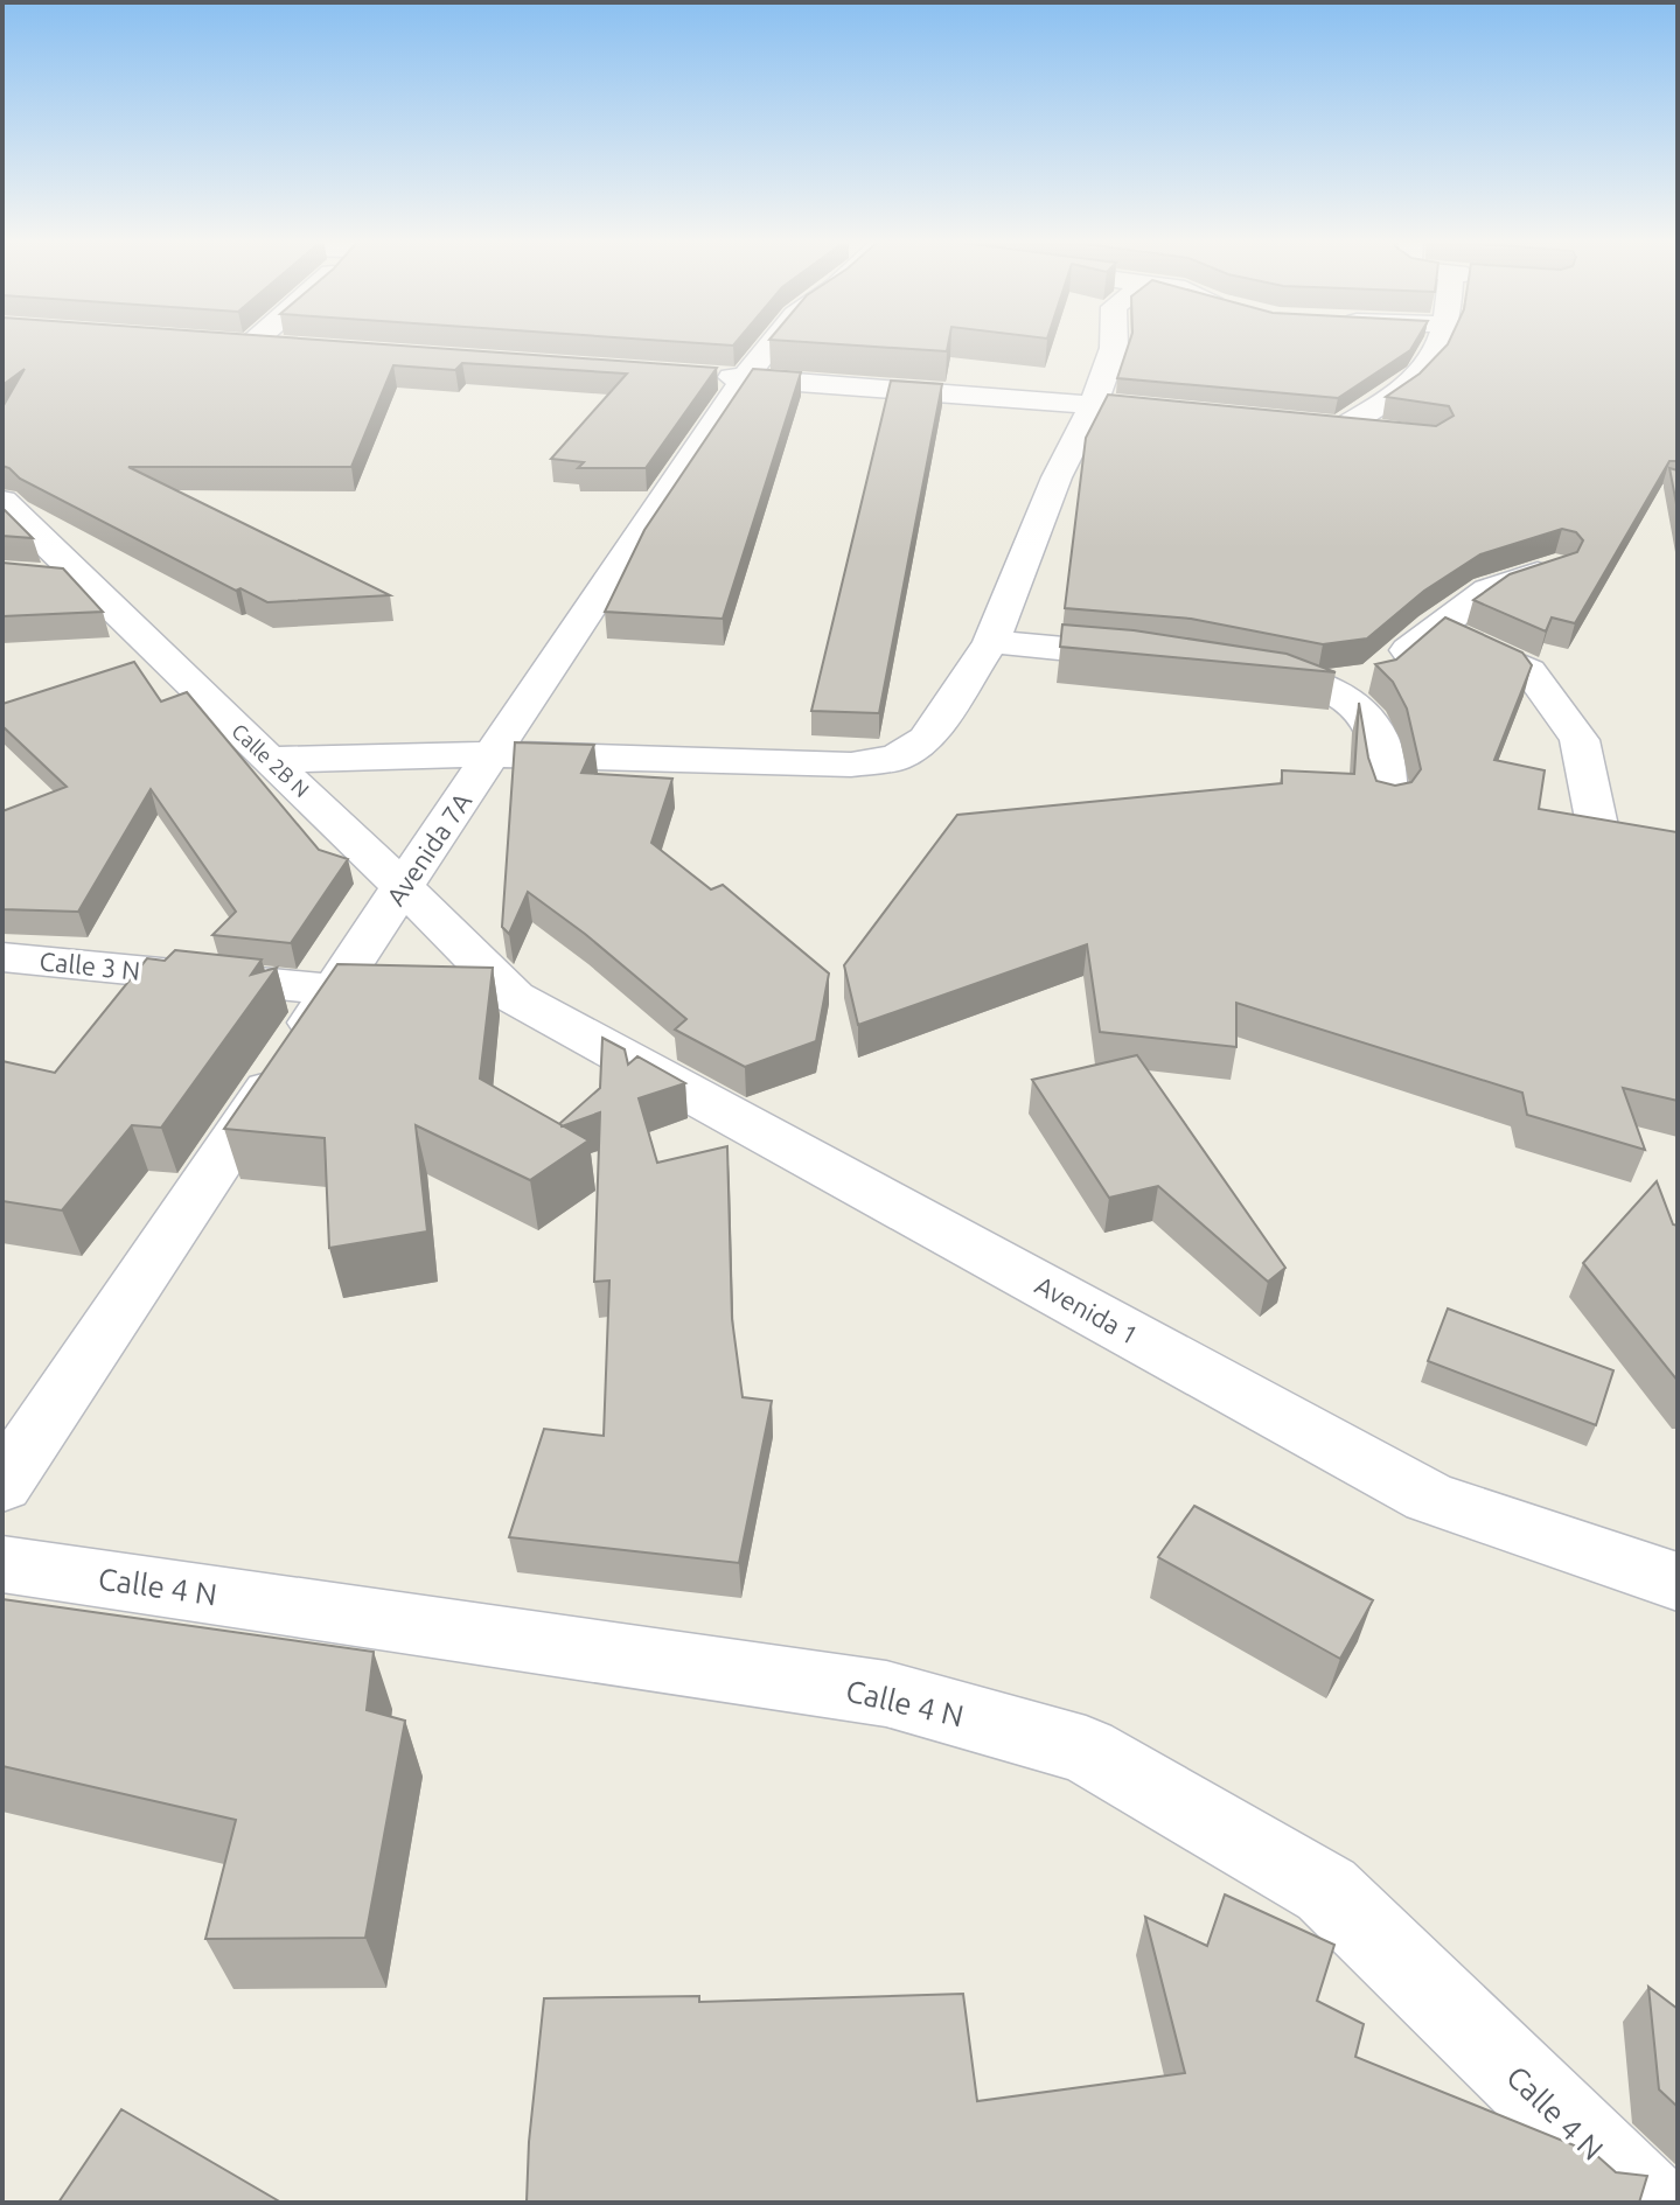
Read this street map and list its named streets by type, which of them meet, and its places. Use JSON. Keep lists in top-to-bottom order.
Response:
{
  "streets": {
    "street": [
      "Calle 2B N",
      "Avenida 7A",
      "Calle 3 N",
      "Avenida 1",
      "Calle 4 N"
    ]
  },
  "crossings": [
    ["Calle 2B N", "Avenida 7A"],
    ["Calle 2B N", "Calle 3 N"],
    ["Calle 2B N", "Avenida 1"],
    ["Avenida 7A", "Calle 3 N"],
    ["Calle 3 N", "Avenida 1"]
  ]
}
